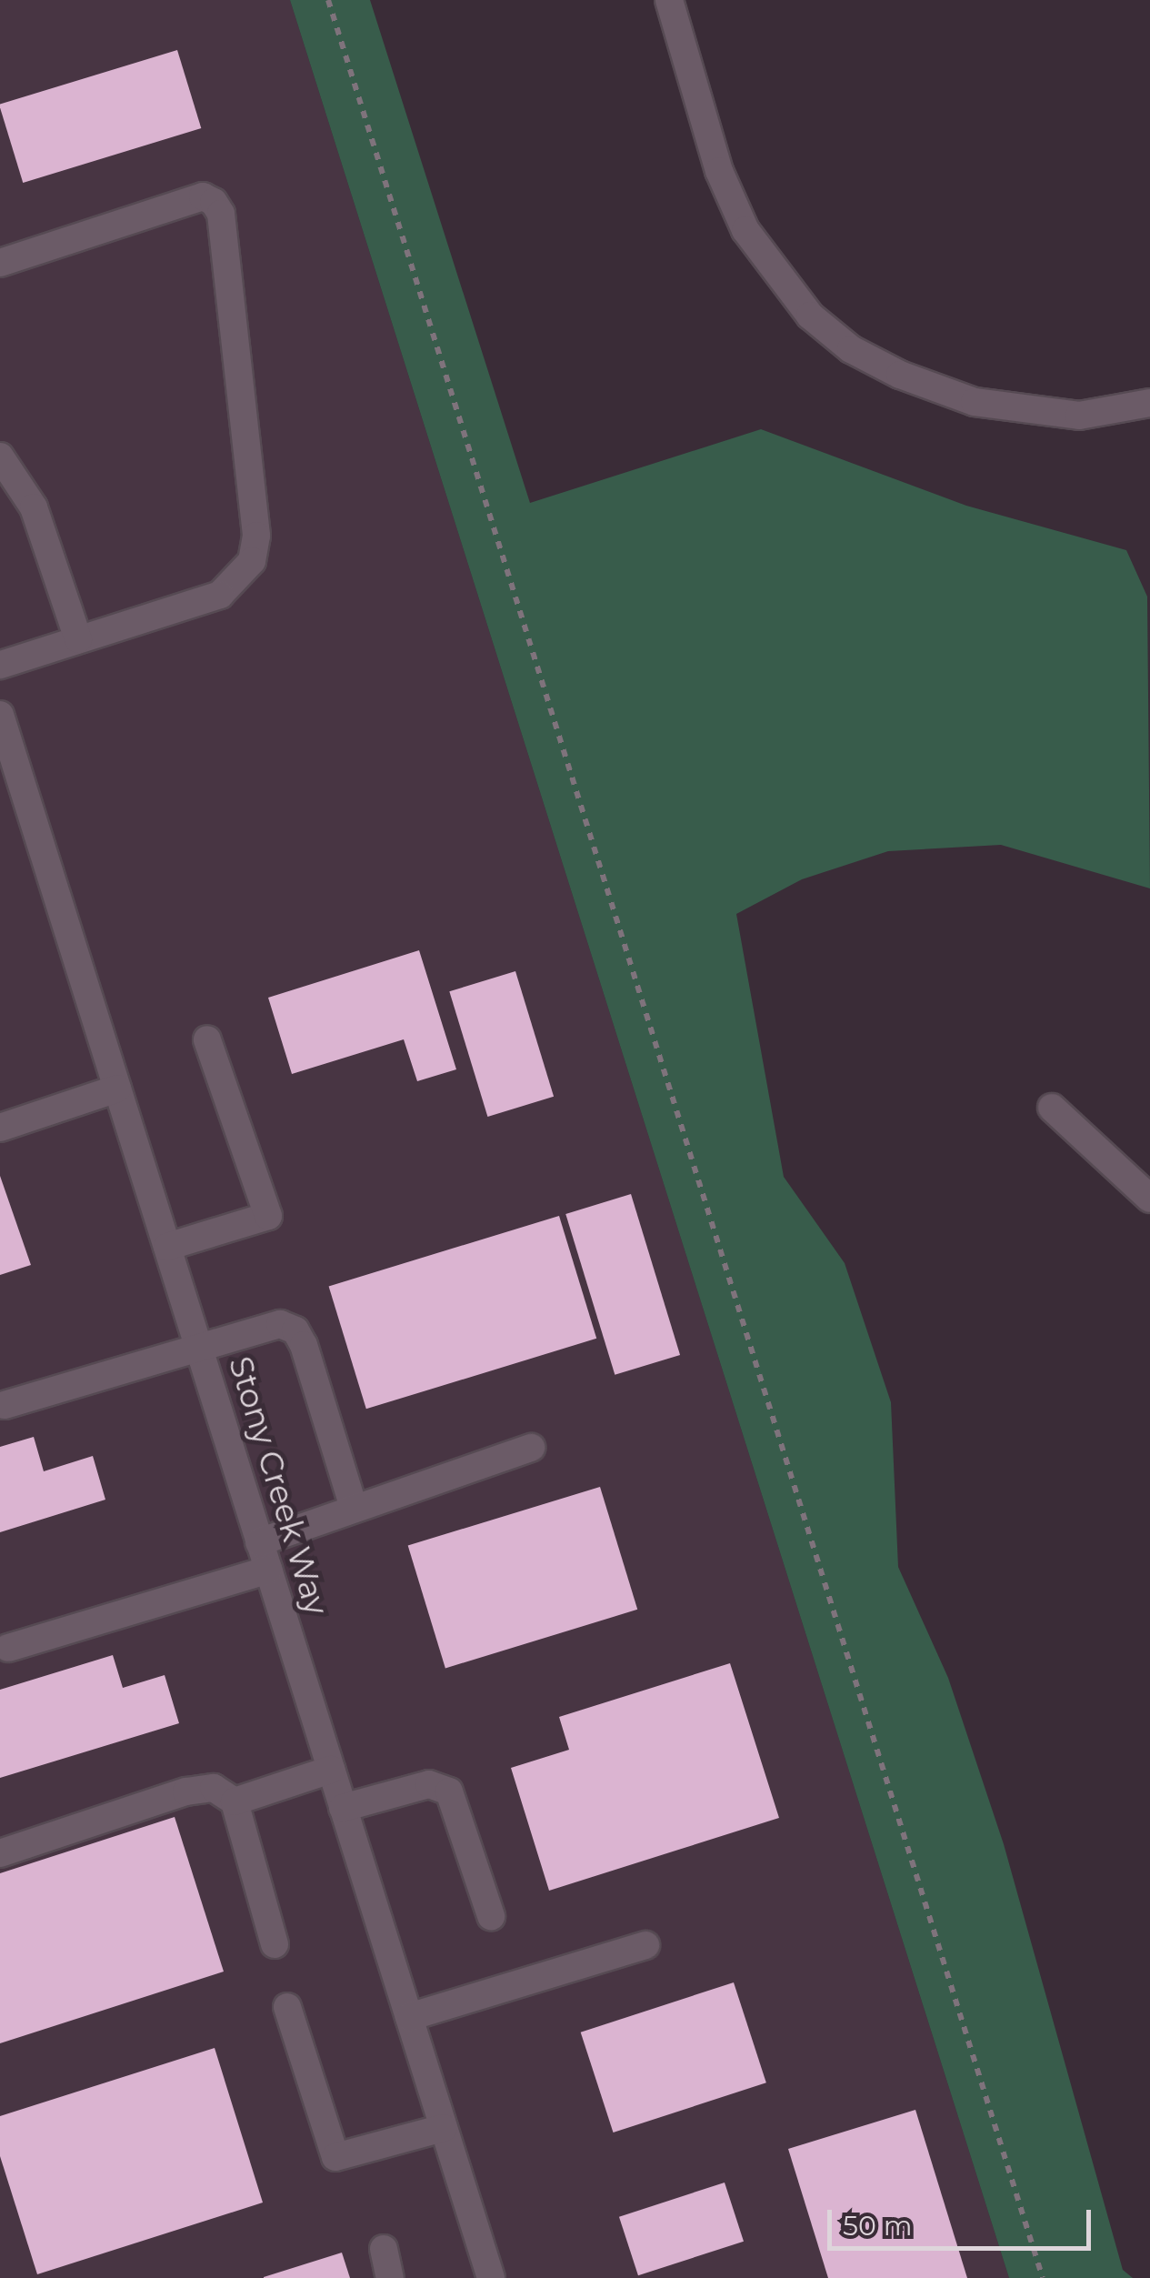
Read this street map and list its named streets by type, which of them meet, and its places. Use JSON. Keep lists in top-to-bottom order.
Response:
{
  "streets": {
    "street": ["Stony Creek Way"]
  },
  "scale_bar": "50 m"
}
